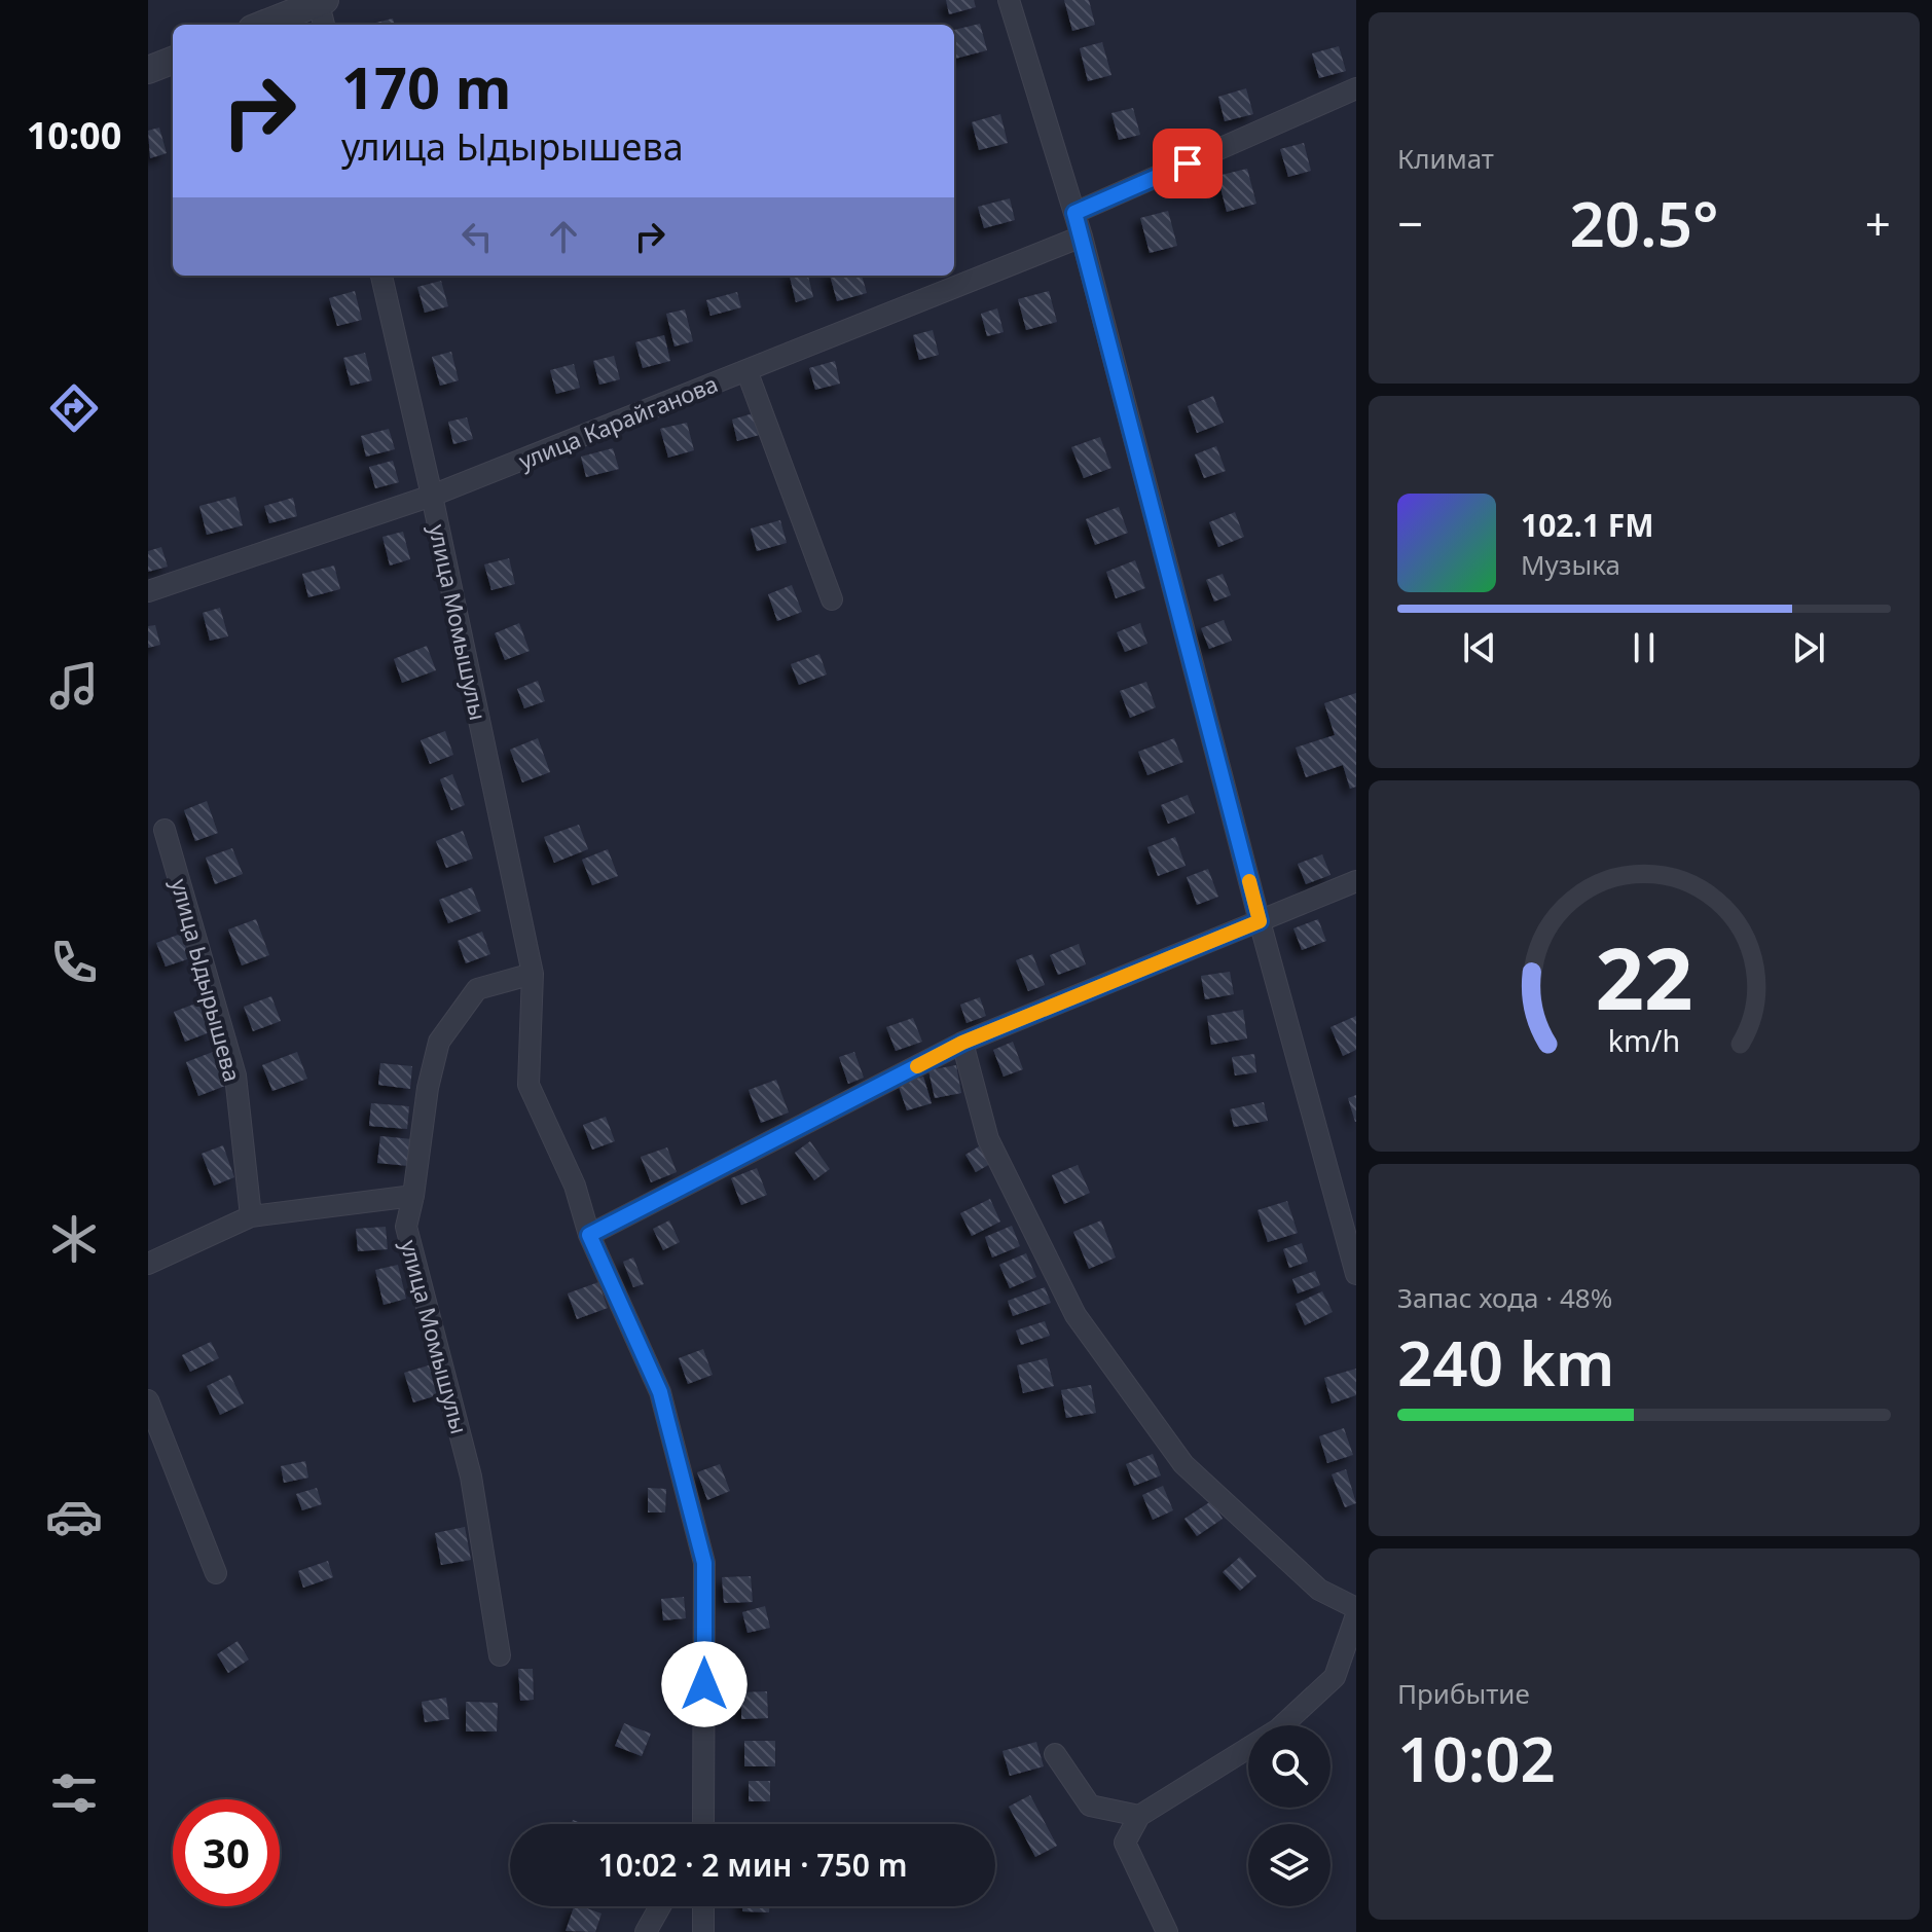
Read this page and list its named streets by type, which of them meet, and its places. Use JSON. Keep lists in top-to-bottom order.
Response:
{
  "streets": {
    "street": ["улица Карайганова", "улица Момышулы", "улица Ыдырышева"]
  },
  "crossings": [
    ["улица Карайганова", "улица Момышулы"]
  ],
  "page": {
    "tabs": "10:00",
    "tile": [
      "Климат",
      ["Запас хода · 48%", "240 km"],
      ["Прибытие", "10:02"]
    ],
    "turn": ["170 m", "улица Ыдырышева"],
    "heat": ["−", "20.5°", "+"],
    "song": ["102.1 FM", "Музыка"],
    "limit": "30",
    "trip": "10:02 · 2 мин · 750 m",
    "gauge": ["22", "km/h"]
  }
}
